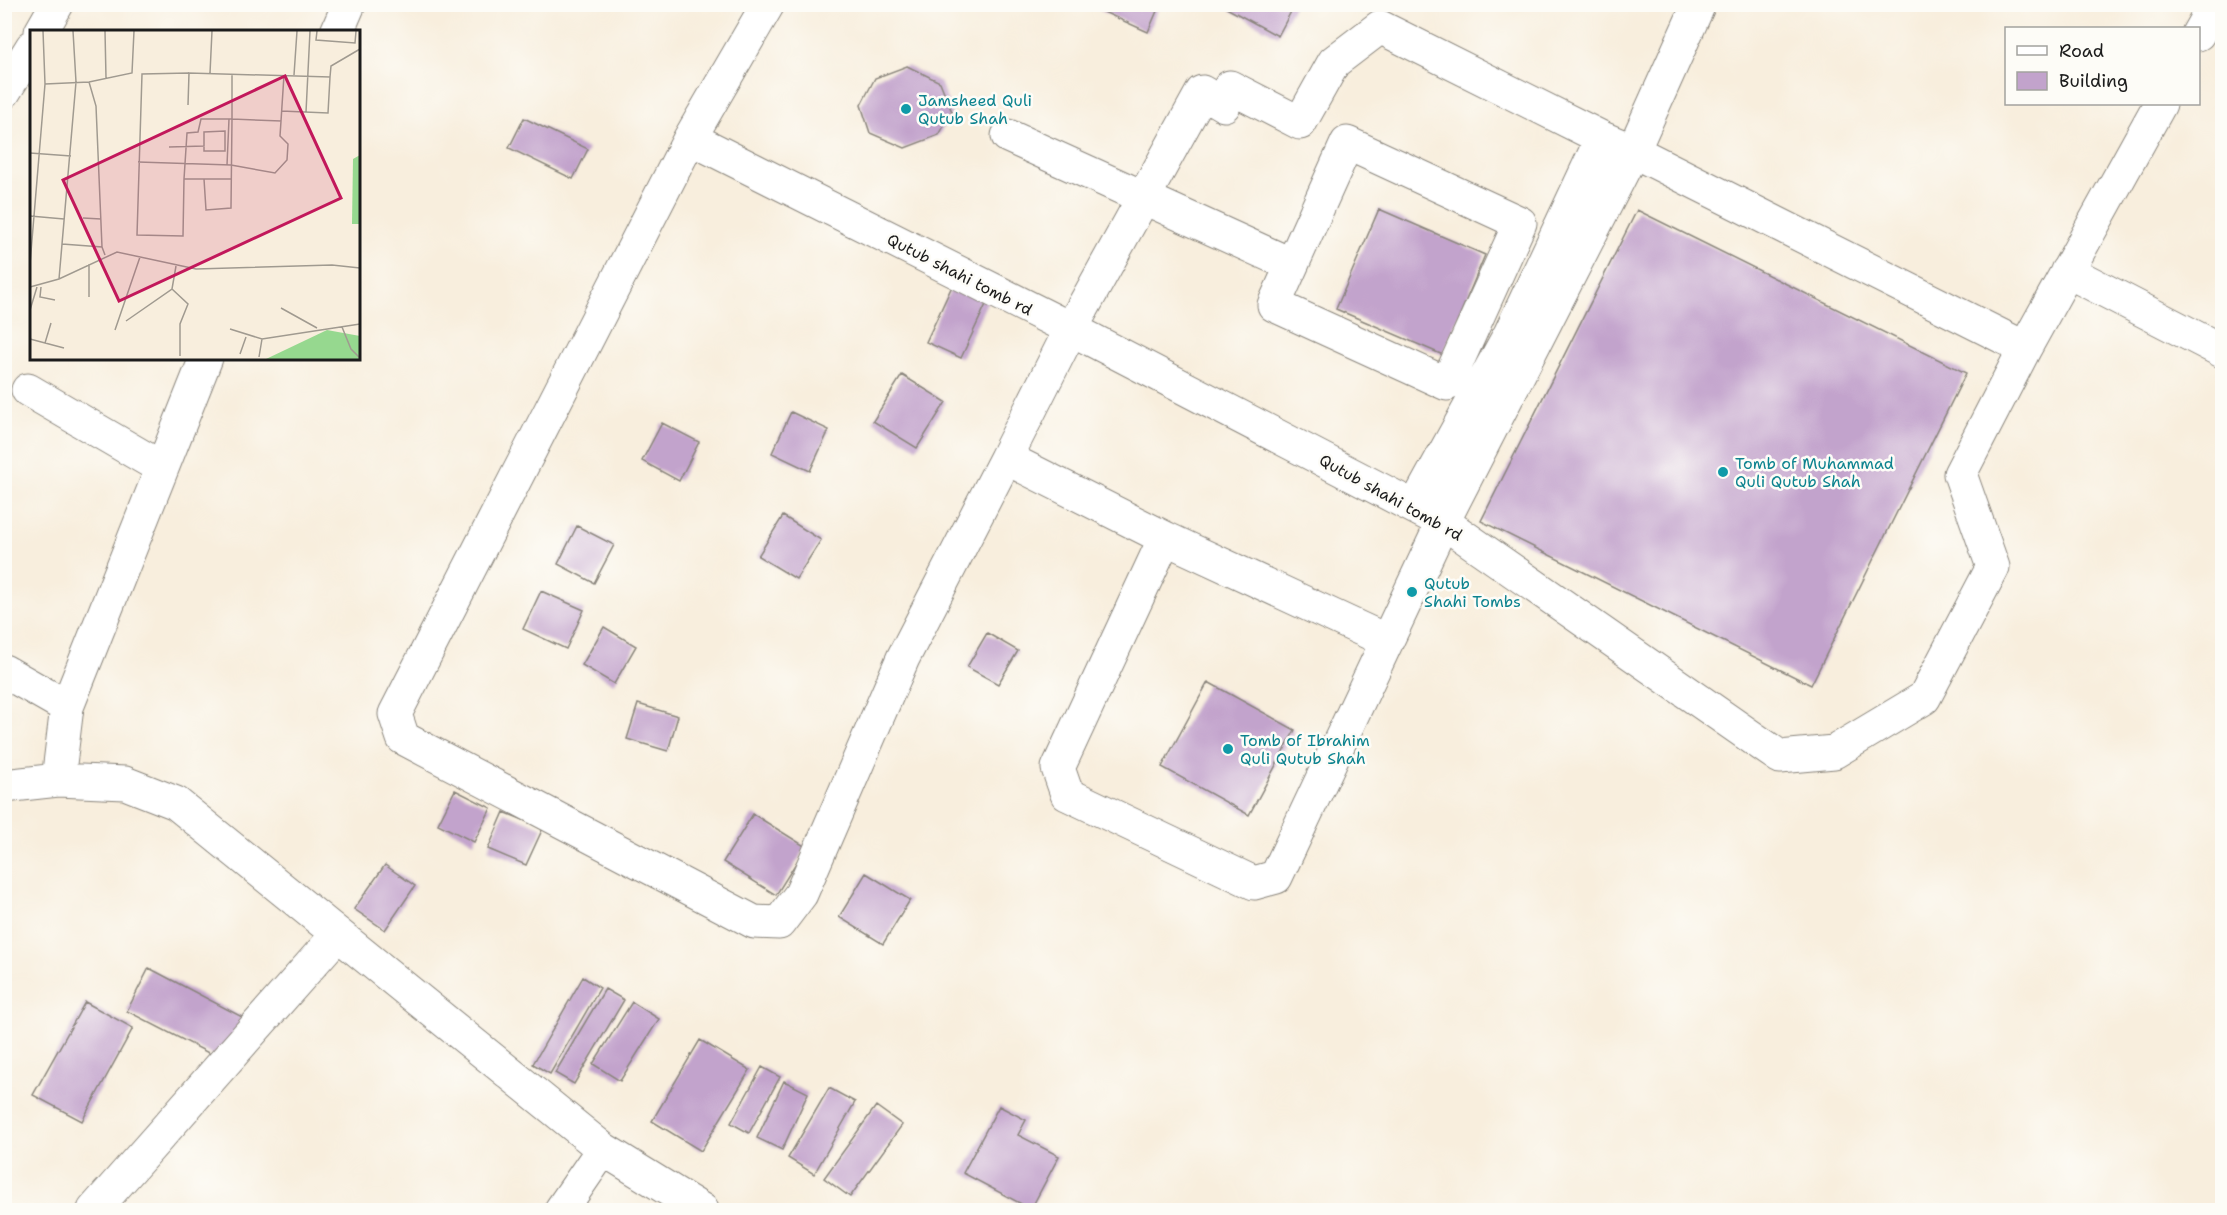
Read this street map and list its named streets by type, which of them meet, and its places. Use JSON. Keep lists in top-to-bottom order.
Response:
{
  "streets": {
    "street": ["Qutub shahi tomb rd"]
  },
  "places": [
    "Jamsheed Quli Qutub Shah",
    "Tomb of Muhammad Quli Qutub Shah",
    "Qutub Shahi Tombs",
    "Tomb of Ibrahim Quli Qutub Shah"
  ],
  "legend": ["Road", "Building"]
}
